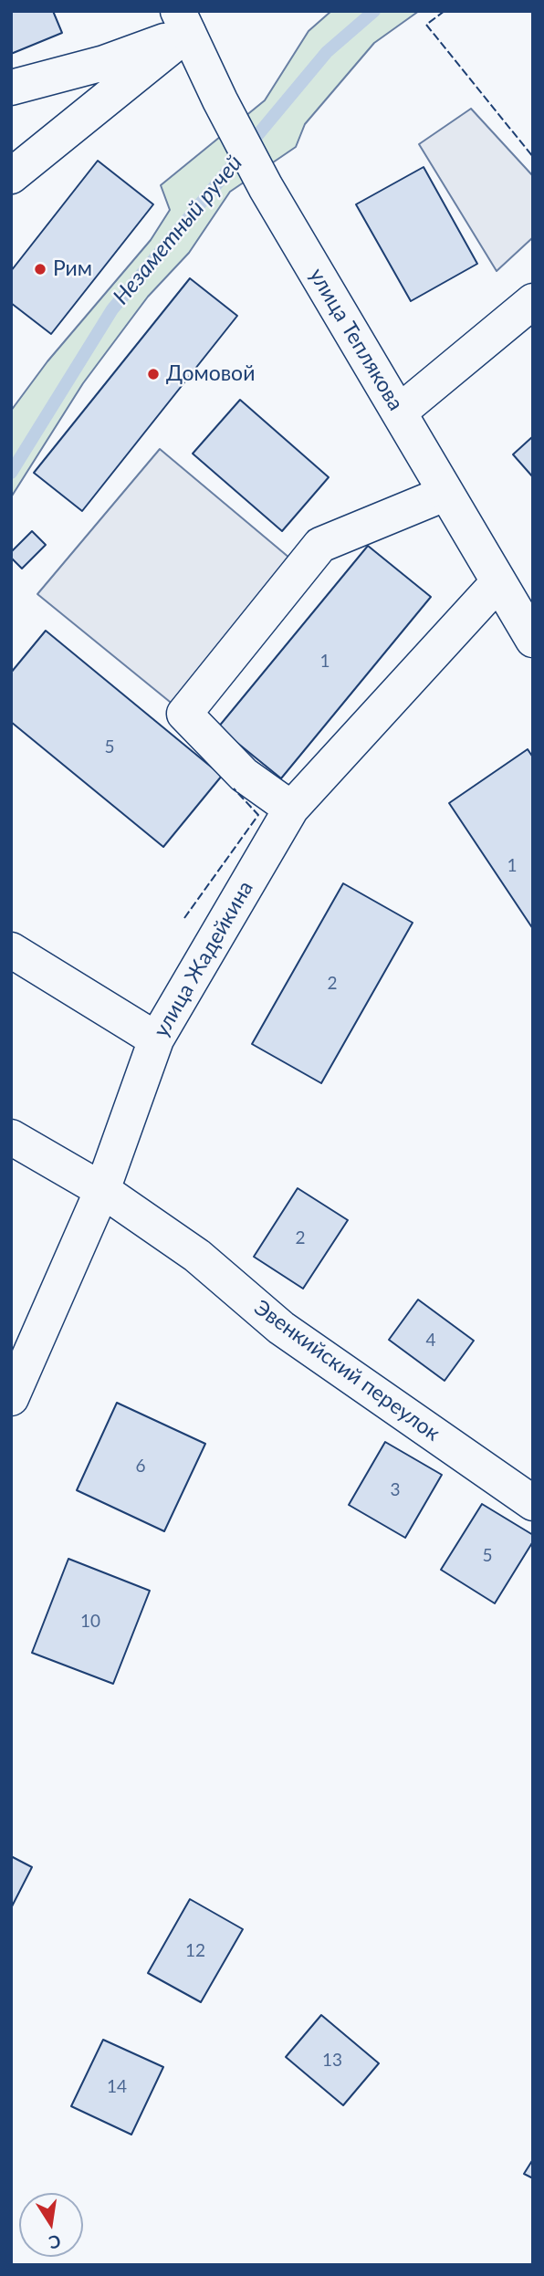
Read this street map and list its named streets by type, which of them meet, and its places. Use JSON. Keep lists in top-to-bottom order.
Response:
{
  "streets": {
    "street": ["улица Теплякова", "улица Жадейкина", "Эвенкийский переулок"]
  },
  "crossings": [
    ["улица Теплякова", "улица Жадейкина"],
    ["улица Жадейкина", "Эвенкийский переулок"]
  ],
  "water": ["Незаметный ручей"],
  "places": ["Рим", "Домовой"],
  "house_numbers": [
    "1",
    "5",
    "1",
    "2",
    "2",
    "4",
    "6",
    "3",
    "5",
    "10",
    "12",
    "13",
    "14"
  ],
  "north": "bottom"
}
